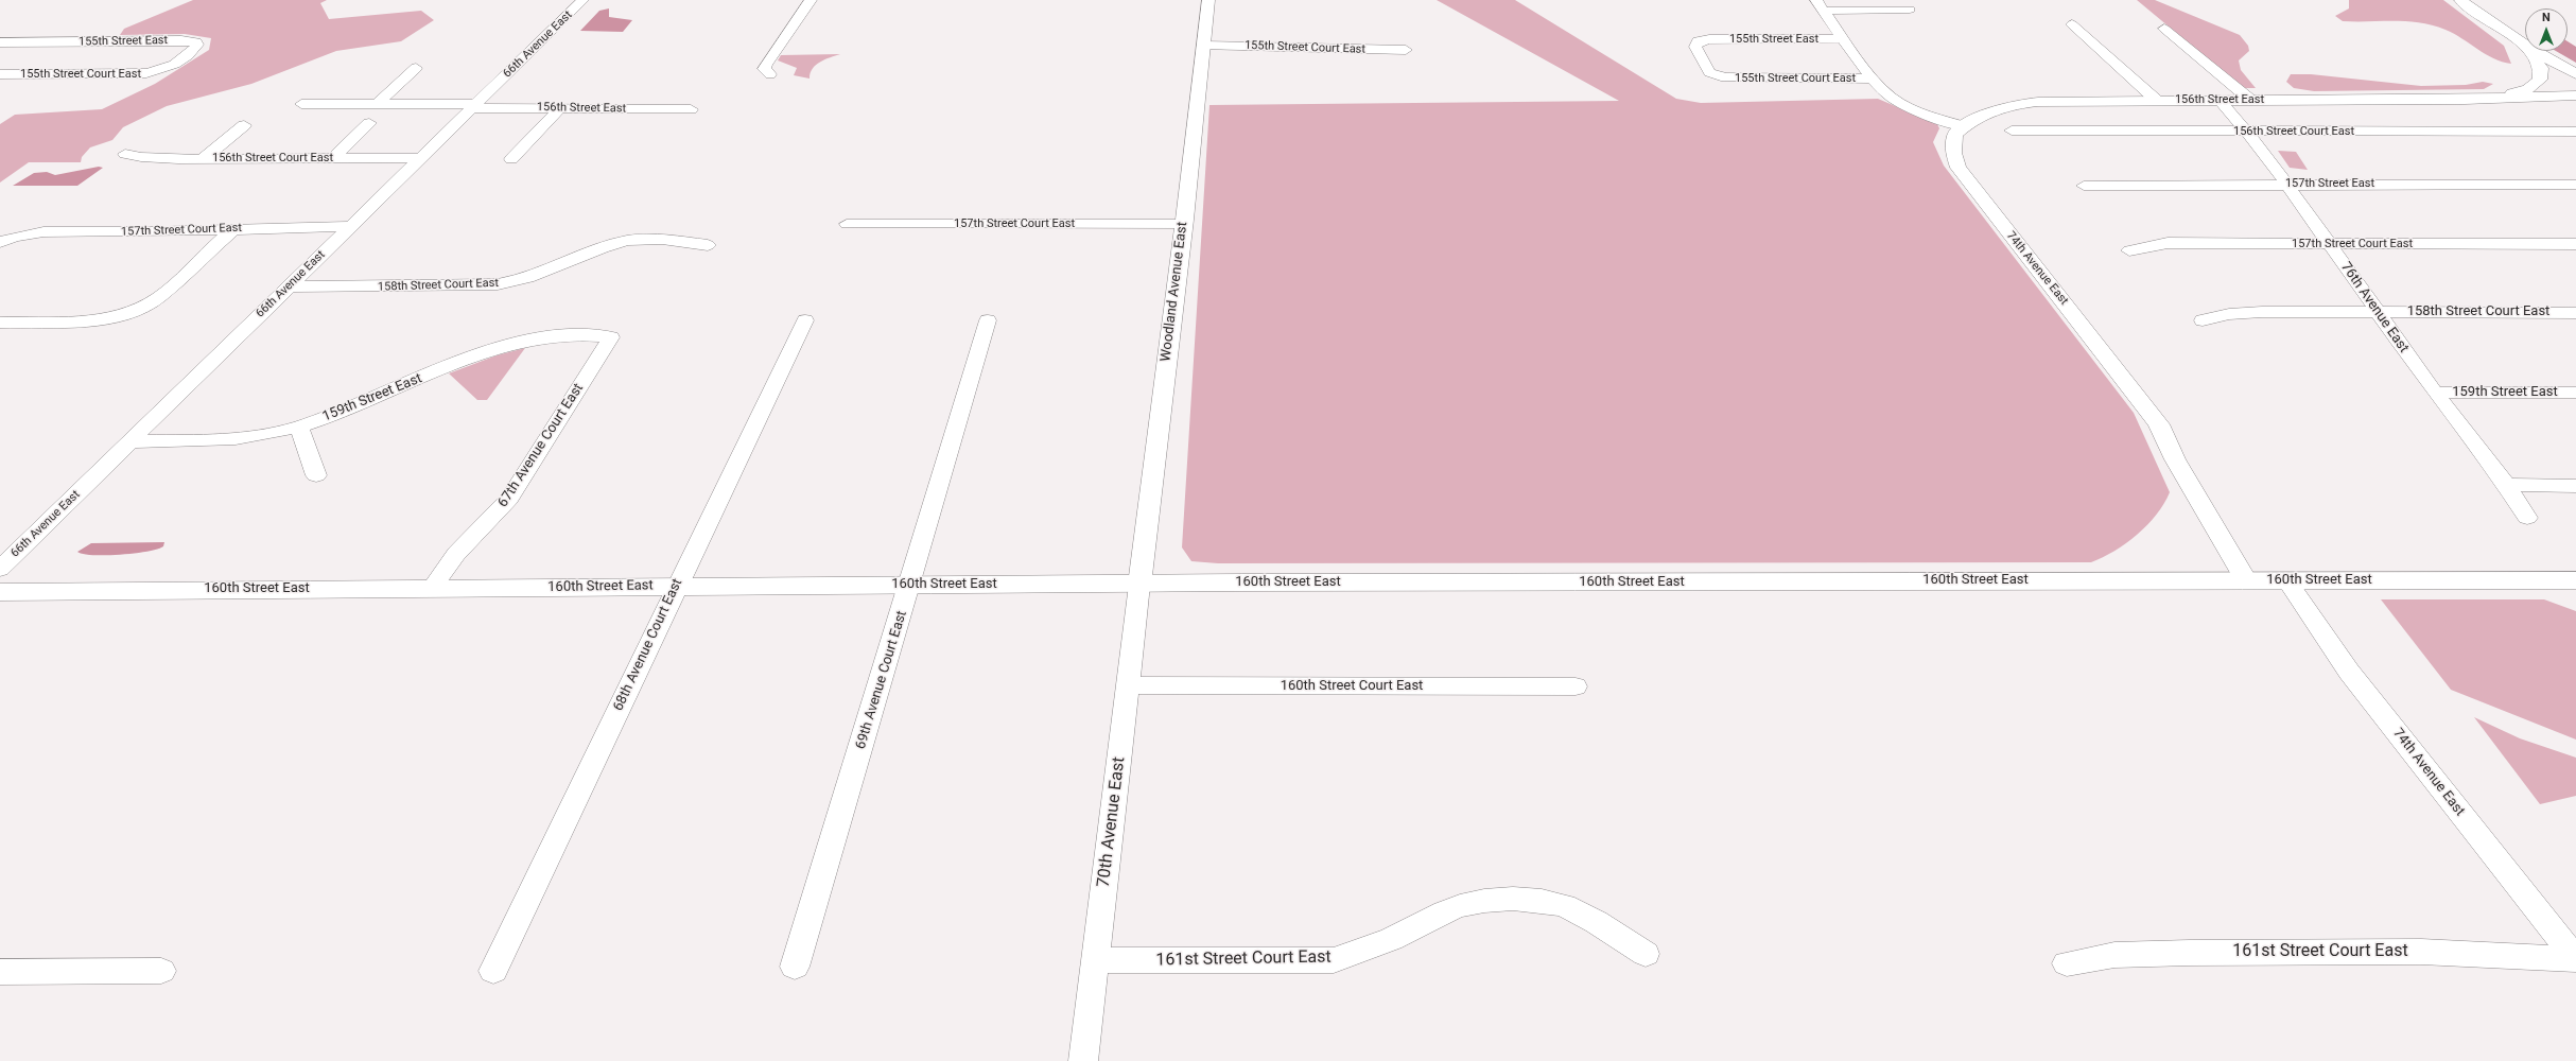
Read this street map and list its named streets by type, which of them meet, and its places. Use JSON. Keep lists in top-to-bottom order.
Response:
{
  "streets": {
    "street": [
      "155th Street East",
      "66th Avenue East",
      "155th Street Court East",
      "156th Street East",
      "156th Street Court East",
      "157th Street East",
      "157th Street Court East",
      "74th Avenue East",
      "158th Street Court East",
      "Woodland Avenue East",
      "76th Avenue East",
      "159th Street East",
      "67th Avenue Court East",
      "160th Street East",
      "68th Avenue Court East",
      "69th Avenue Court East",
      "160th Street Court East",
      "70th Avenue East",
      "161st Street Court East"
    ]
  },
  "crossings": [
    ["155th Street East", "155th Street Court East"],
    ["66th Avenue East", "156th Street East"],
    ["66th Avenue East", "156th Street Court East"],
    ["66th Avenue East", "157th Street Court East"],
    ["66th Avenue East", "158th Street Court East"],
    ["66th Avenue East", "159th Street East"],
    ["155th Street Court East", "Woodland Avenue East"],
    ["156th Street East", "74th Avenue East"],
    ["156th Street East", "76th Avenue East"],
    ["156th Street Court East", "76th Avenue East"],
    ["157th Street East", "76th Avenue East"],
    ["157th Street Court East", "Woodland Avenue East"],
    ["157th Street Court East", "76th Avenue East"],
    ["74th Avenue East", "160th Street East"],
    ["74th Avenue East", "161st Street Court East"],
    ["158th Street Court East", "76th Avenue East"],
    ["Woodland Avenue East", "160th Street East"],
    ["Woodland Avenue East", "70th Avenue East"],
    ["76th Avenue East", "159th Street East"],
    ["159th Street East", "67th Avenue Court East"],
    ["67th Avenue Court East", "160th Street East"],
    ["160th Street East", "68th Avenue Court East"],
    ["160th Street East", "69th Avenue Court East"],
    ["160th Street East", "70th Avenue East"],
    ["160th Street Court East", "70th Avenue East"],
    ["70th Avenue East", "161st Street Court East"]
  ],
  "north": "top"
}
